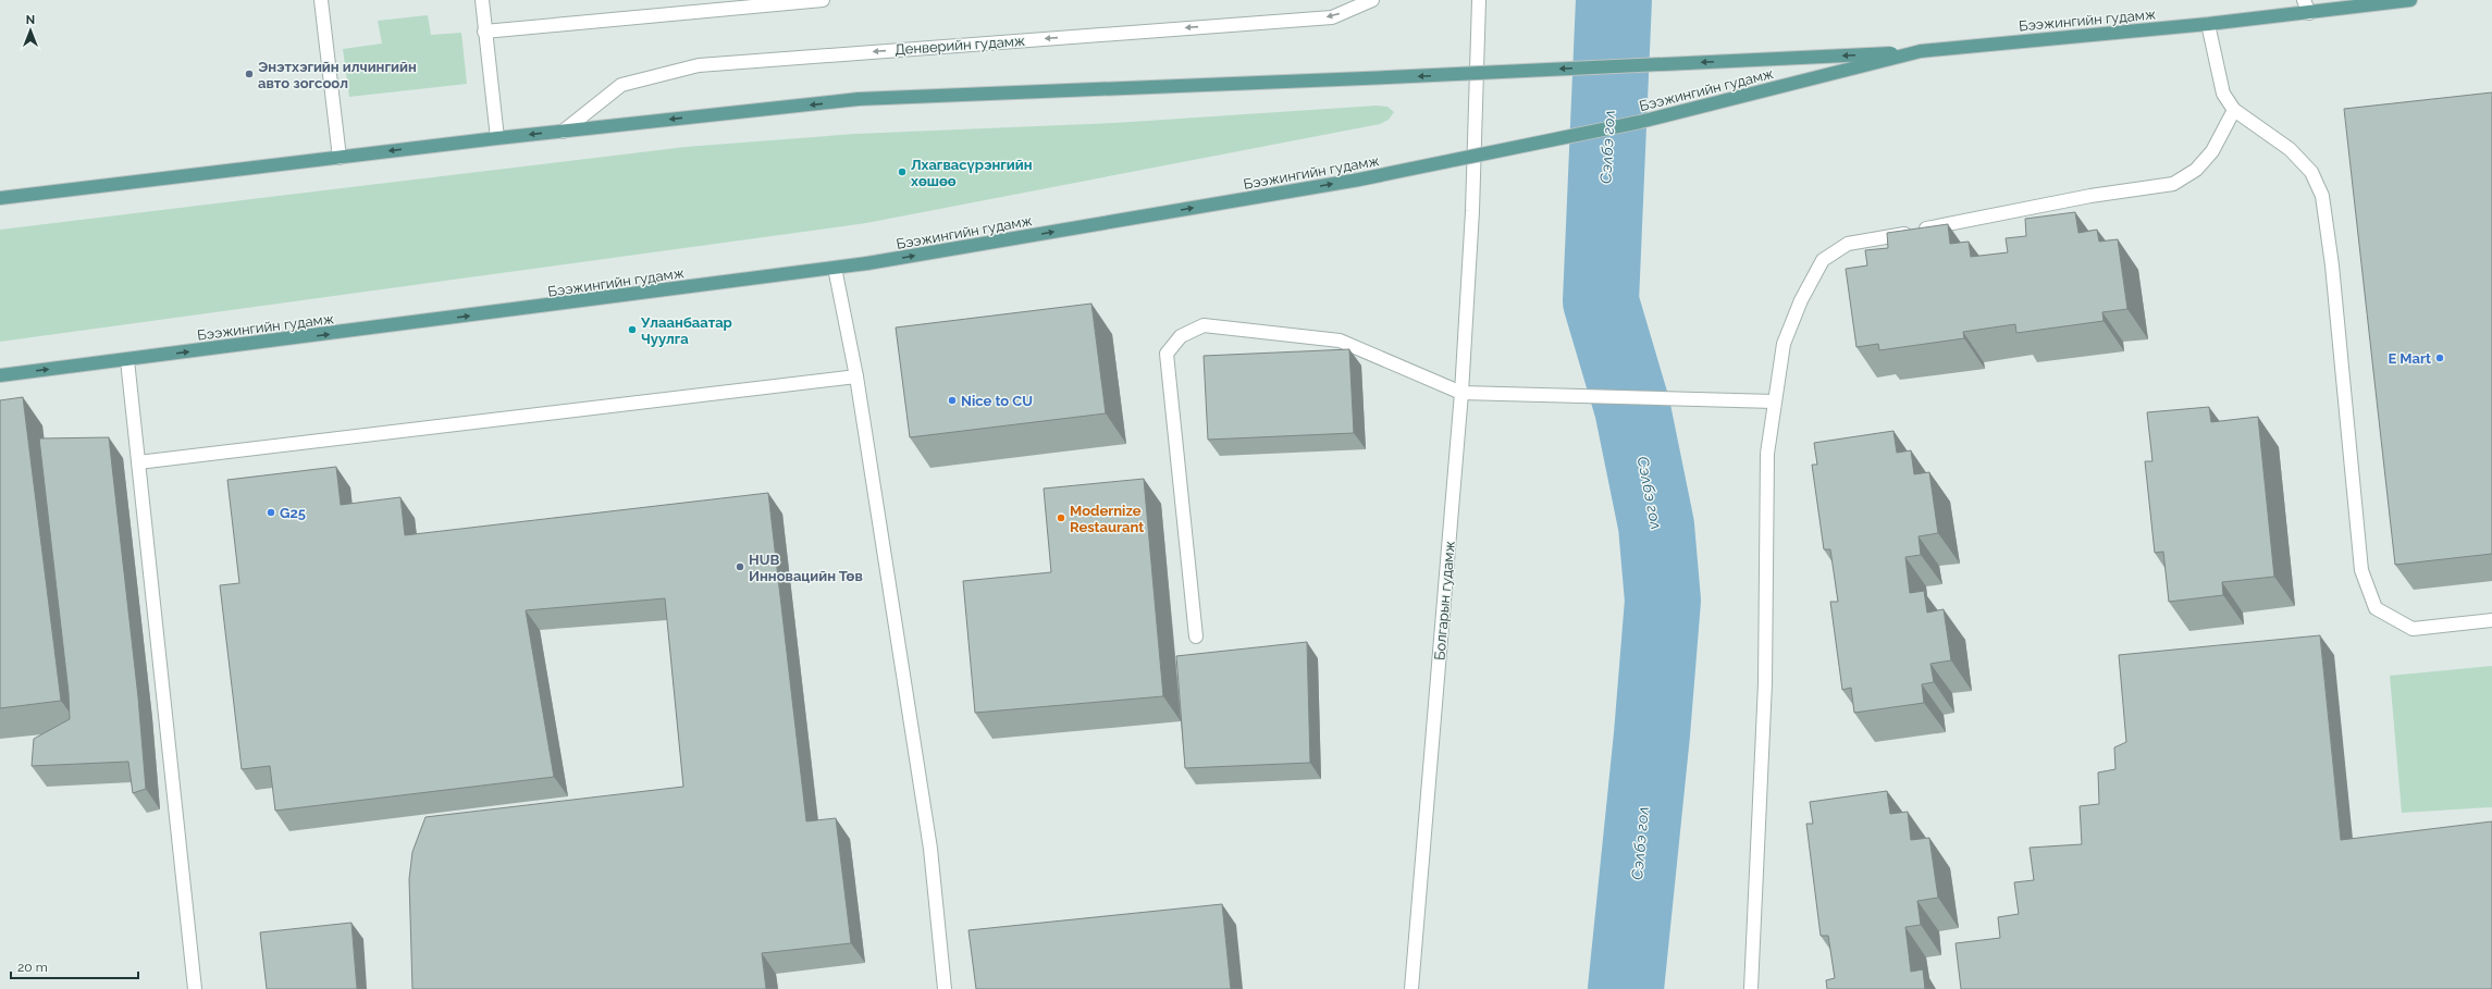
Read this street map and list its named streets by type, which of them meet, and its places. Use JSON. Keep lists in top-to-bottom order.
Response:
{
  "streets": {
    "main road": ["Бээжингийн гудамж"],
    "street": ["Денверийн гудамж", "Болгарын гудамж"]
  },
  "crossings": [
    ["Бээжингийн гудамж", "Денверийн гудамж"]
  ],
  "water": ["Сэлбэ гол"],
  "places": [
    "Энэтхэгийн илчингийн авто зогсоол",
    "Лхагвасүрэнгийн хөшөө",
    "Улаанбаатар Чуулга",
    "E Mart",
    "Nice to CU",
    "G25",
    "Modernize Restaurant",
    "HUB Инновацийн Төв"
  ],
  "scale_bar": "20 m",
  "north": "top"
}
